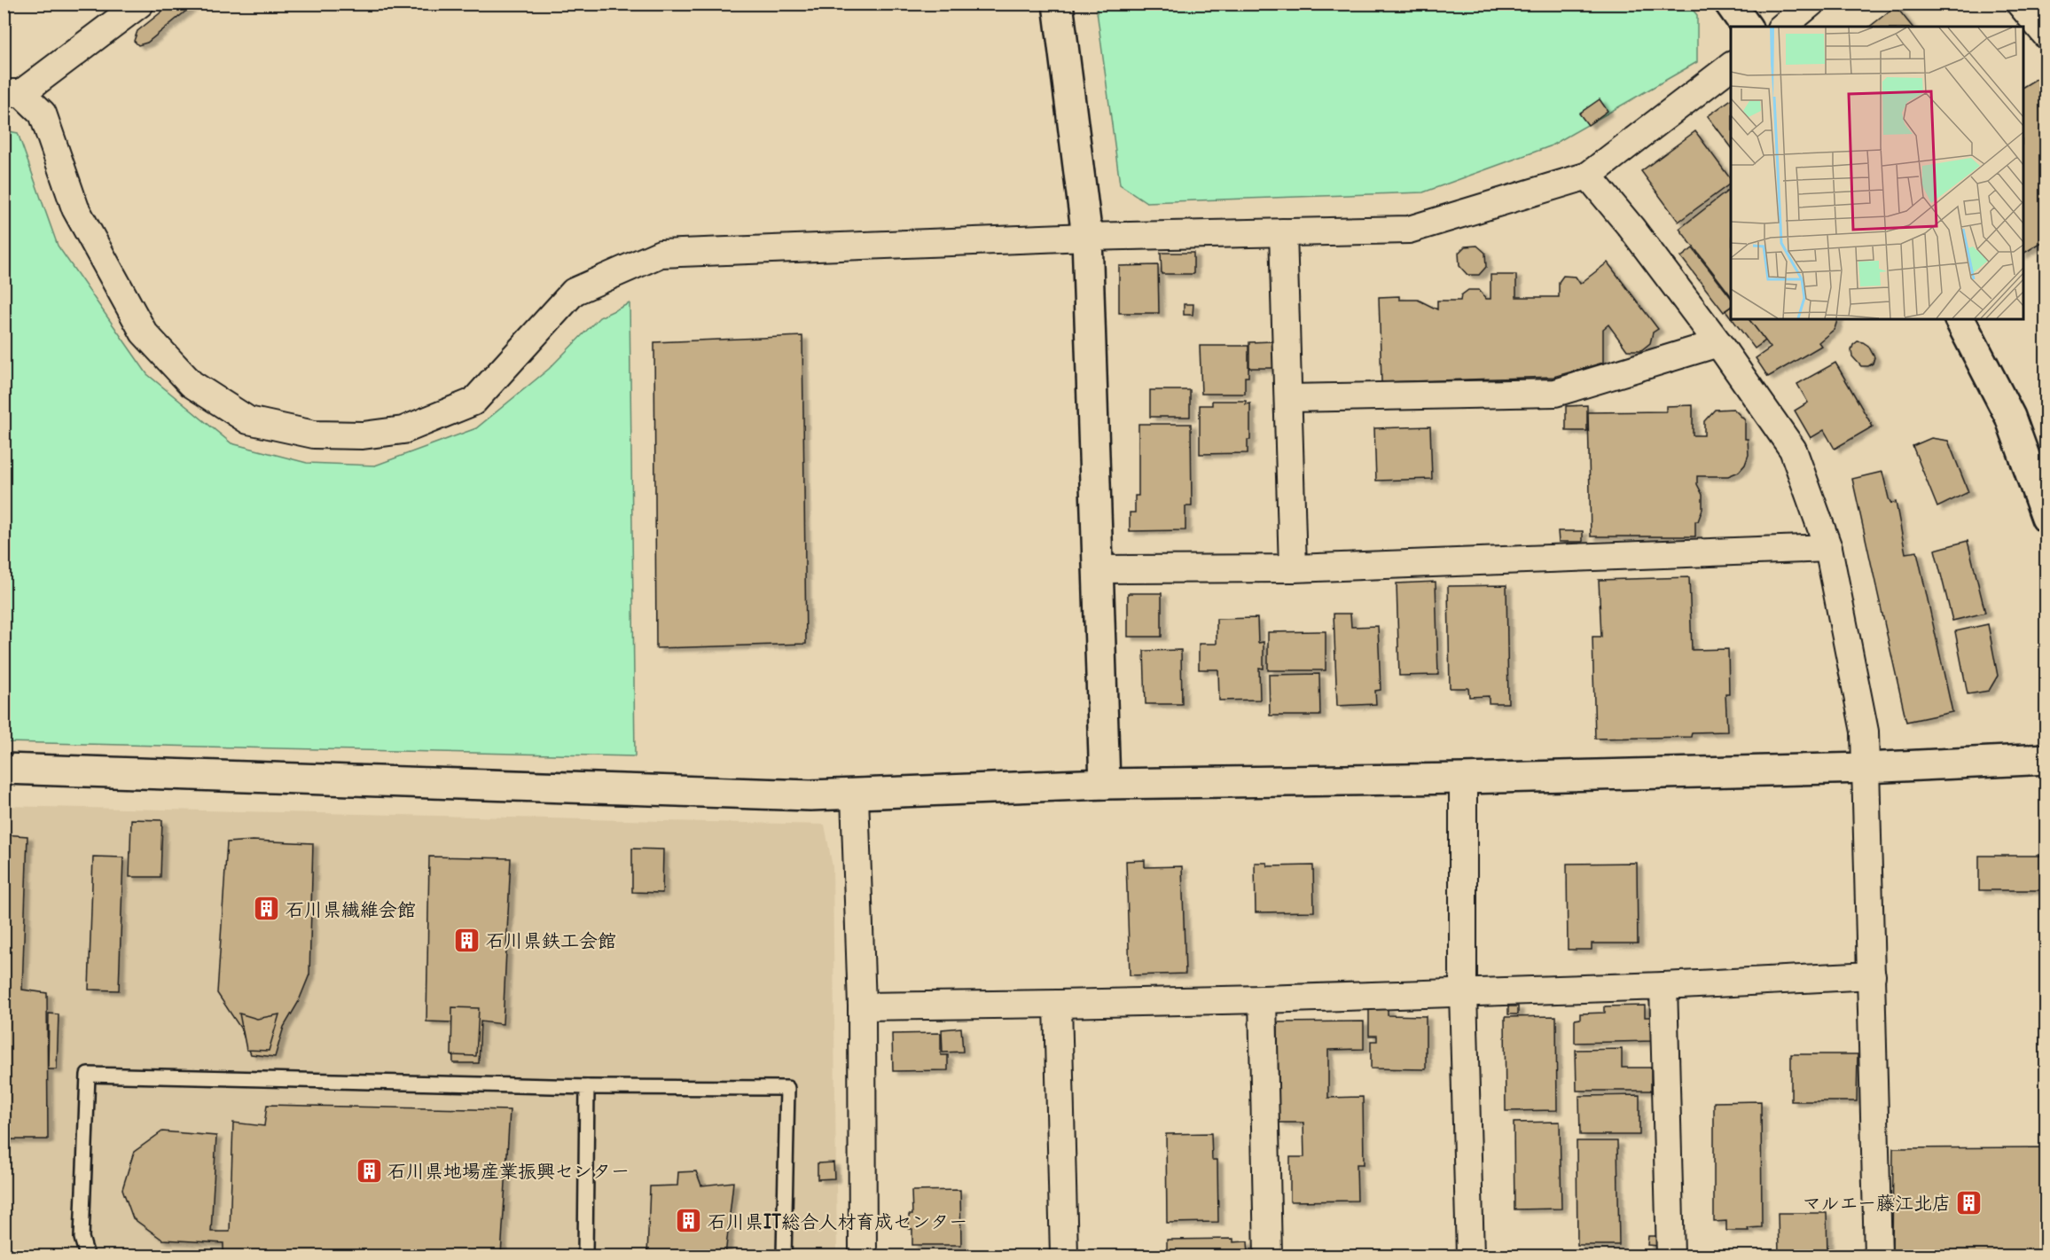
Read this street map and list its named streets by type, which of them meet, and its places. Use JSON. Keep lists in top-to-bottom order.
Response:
{
  "places": {
    "building": [
      "石川県繊維会館",
      "石川県鉄工会館",
      "石川県地場産業振興センター",
      "マルエー藤江北店",
      "石川県IT総合人材育成センター"
    ]
  }
}
